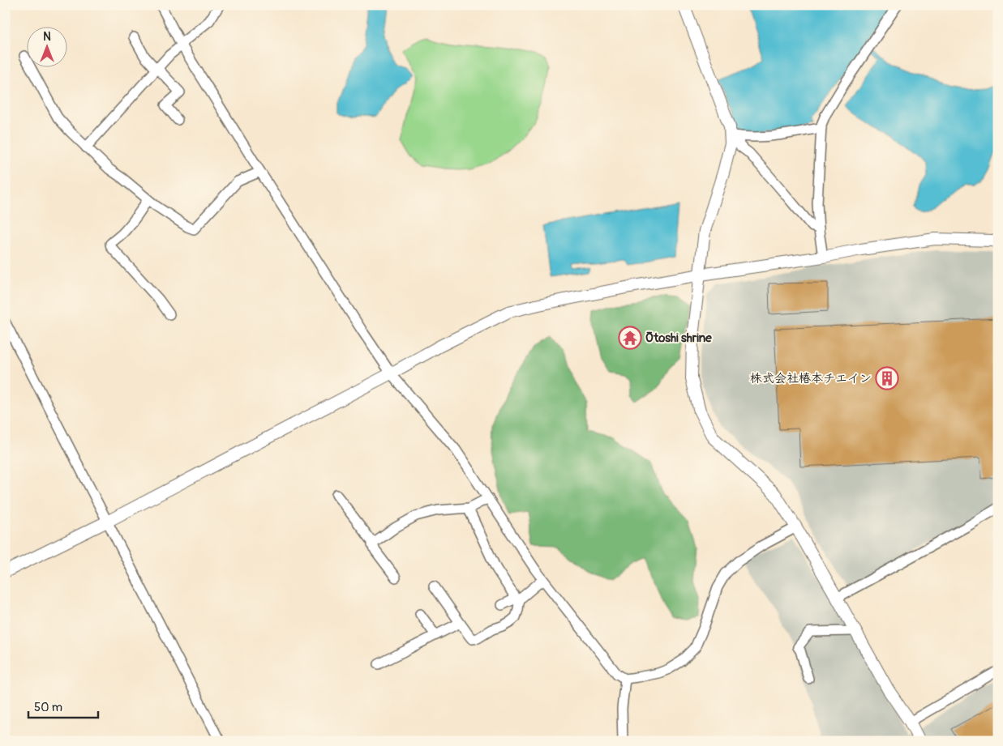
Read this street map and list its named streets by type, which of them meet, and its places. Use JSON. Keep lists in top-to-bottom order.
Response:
{
  "places": {
    "temple": ["Ōtoshi shrine"],
    "building": ["株式会社椿本チエイン"]
  },
  "scale_bar": "50 m",
  "north": "top"
}
